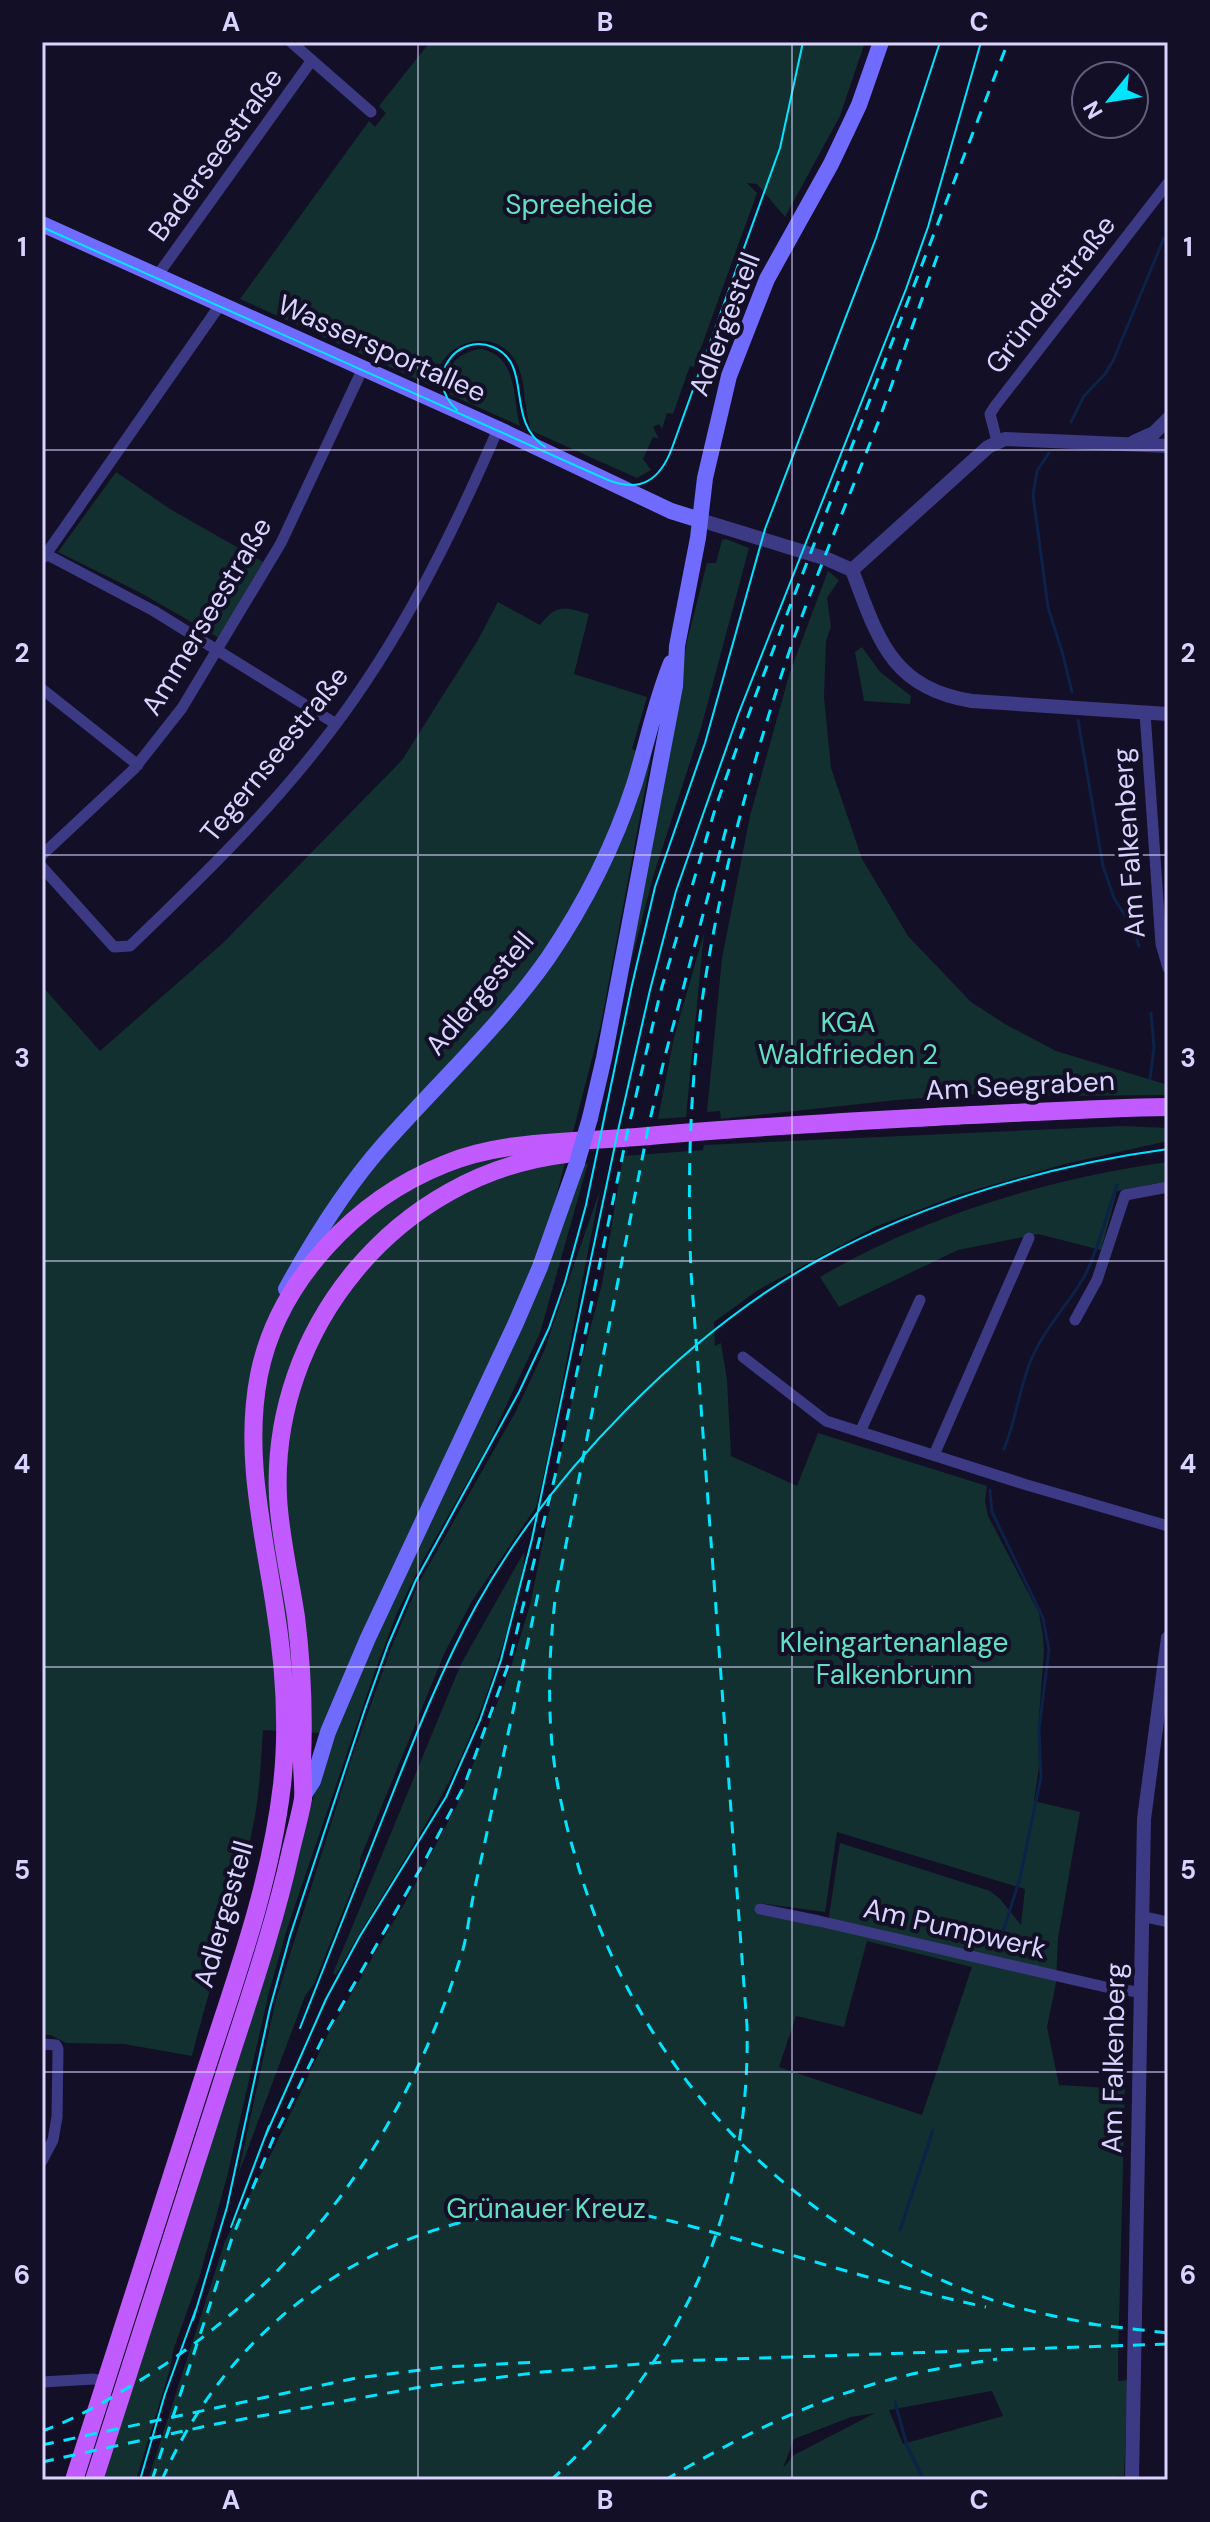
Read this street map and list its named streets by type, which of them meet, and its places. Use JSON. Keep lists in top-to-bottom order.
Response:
{
  "streets": {
    "main road": ["Adlergestell", "Wassersportallee", "Am Seegraben"],
    "street": [
      "Baderseestraße",
      "Gründerstraße",
      "Ammerseestraße",
      "Tegernseestraße",
      "Am Falkenberg",
      "Am Pumpwerk"
    ]
  },
  "crossings": [
    ["Baderseestraße", "Wassersportallee"],
    ["Adlergestell", "Wassersportallee"],
    ["Adlergestell", "Am Seegraben"],
    ["Wassersportallee", "Ammerseestraße"],
    ["Wassersportallee", "Tegernseestraße"],
    ["Am Falkenberg", "Am Pumpwerk"]
  ],
  "parks": [
    "Spreeheide",
    "KGA Waldfrieden 2",
    "Kleingartenanlage Falkenbrunn",
    "Grünauer Kreuz"
  ],
  "north": "bottom left",
  "grid": {
    "columns": ["A", "B", "C"],
    "rows": [
      "1",
      "2",
      "3",
      "4",
      "5",
      "6"
    ]
  }
}
